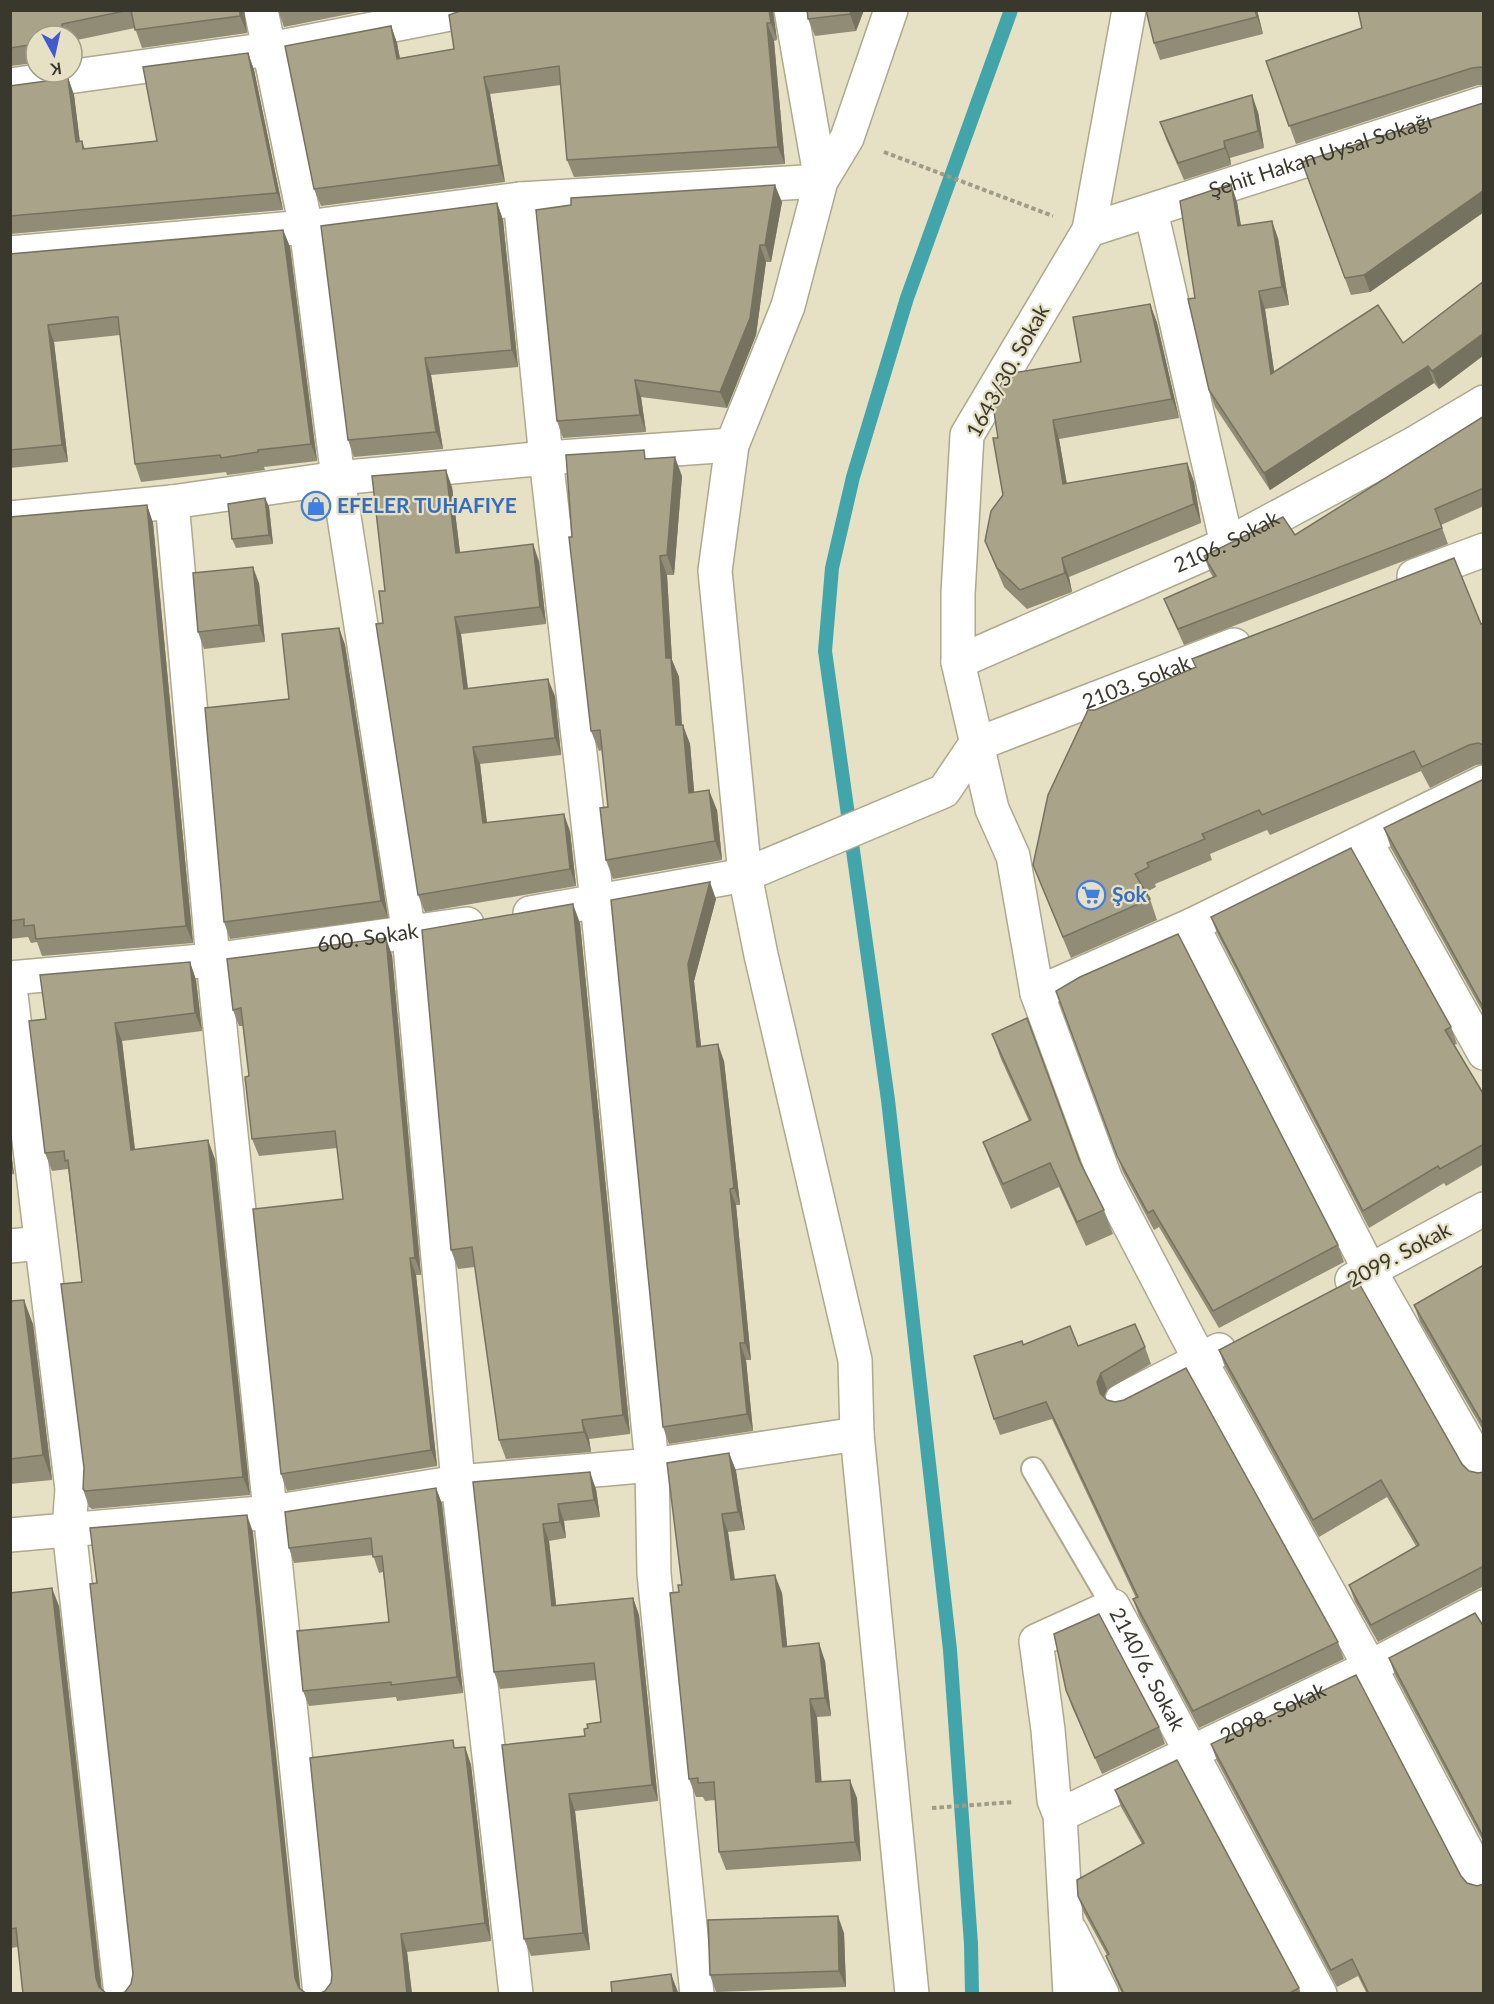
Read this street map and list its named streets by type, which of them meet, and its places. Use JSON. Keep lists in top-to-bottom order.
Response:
{
  "streets": {
    "street": [
      "Şehit Hakan Uysal Sokağı",
      "1643/30. Sokak",
      "2106. Sokak",
      "2103. Sokak",
      "600. Sokak",
      "2099. Sokak",
      "2140/6. Sokak",
      "2098. Sokak"
    ]
  },
  "crossings": [
    ["Şehit Hakan Uysal Sokağı", "1643/30. Sokak"],
    ["1643/30. Sokak", "2106. Sokak"],
    ["1643/30. Sokak", "2103. Sokak"],
    ["1643/30. Sokak", "600. Sokak"],
    ["1643/30. Sokak", "2098. Sokak"],
    ["2103. Sokak", "600. Sokak"],
    ["2140/6. Sokak", "2098. Sokak"]
  ],
  "places": {
    "shop": ["EFELER TUHAFIYE"],
    "supermarket": ["Şok"]
  },
  "north": "bottom"
}
